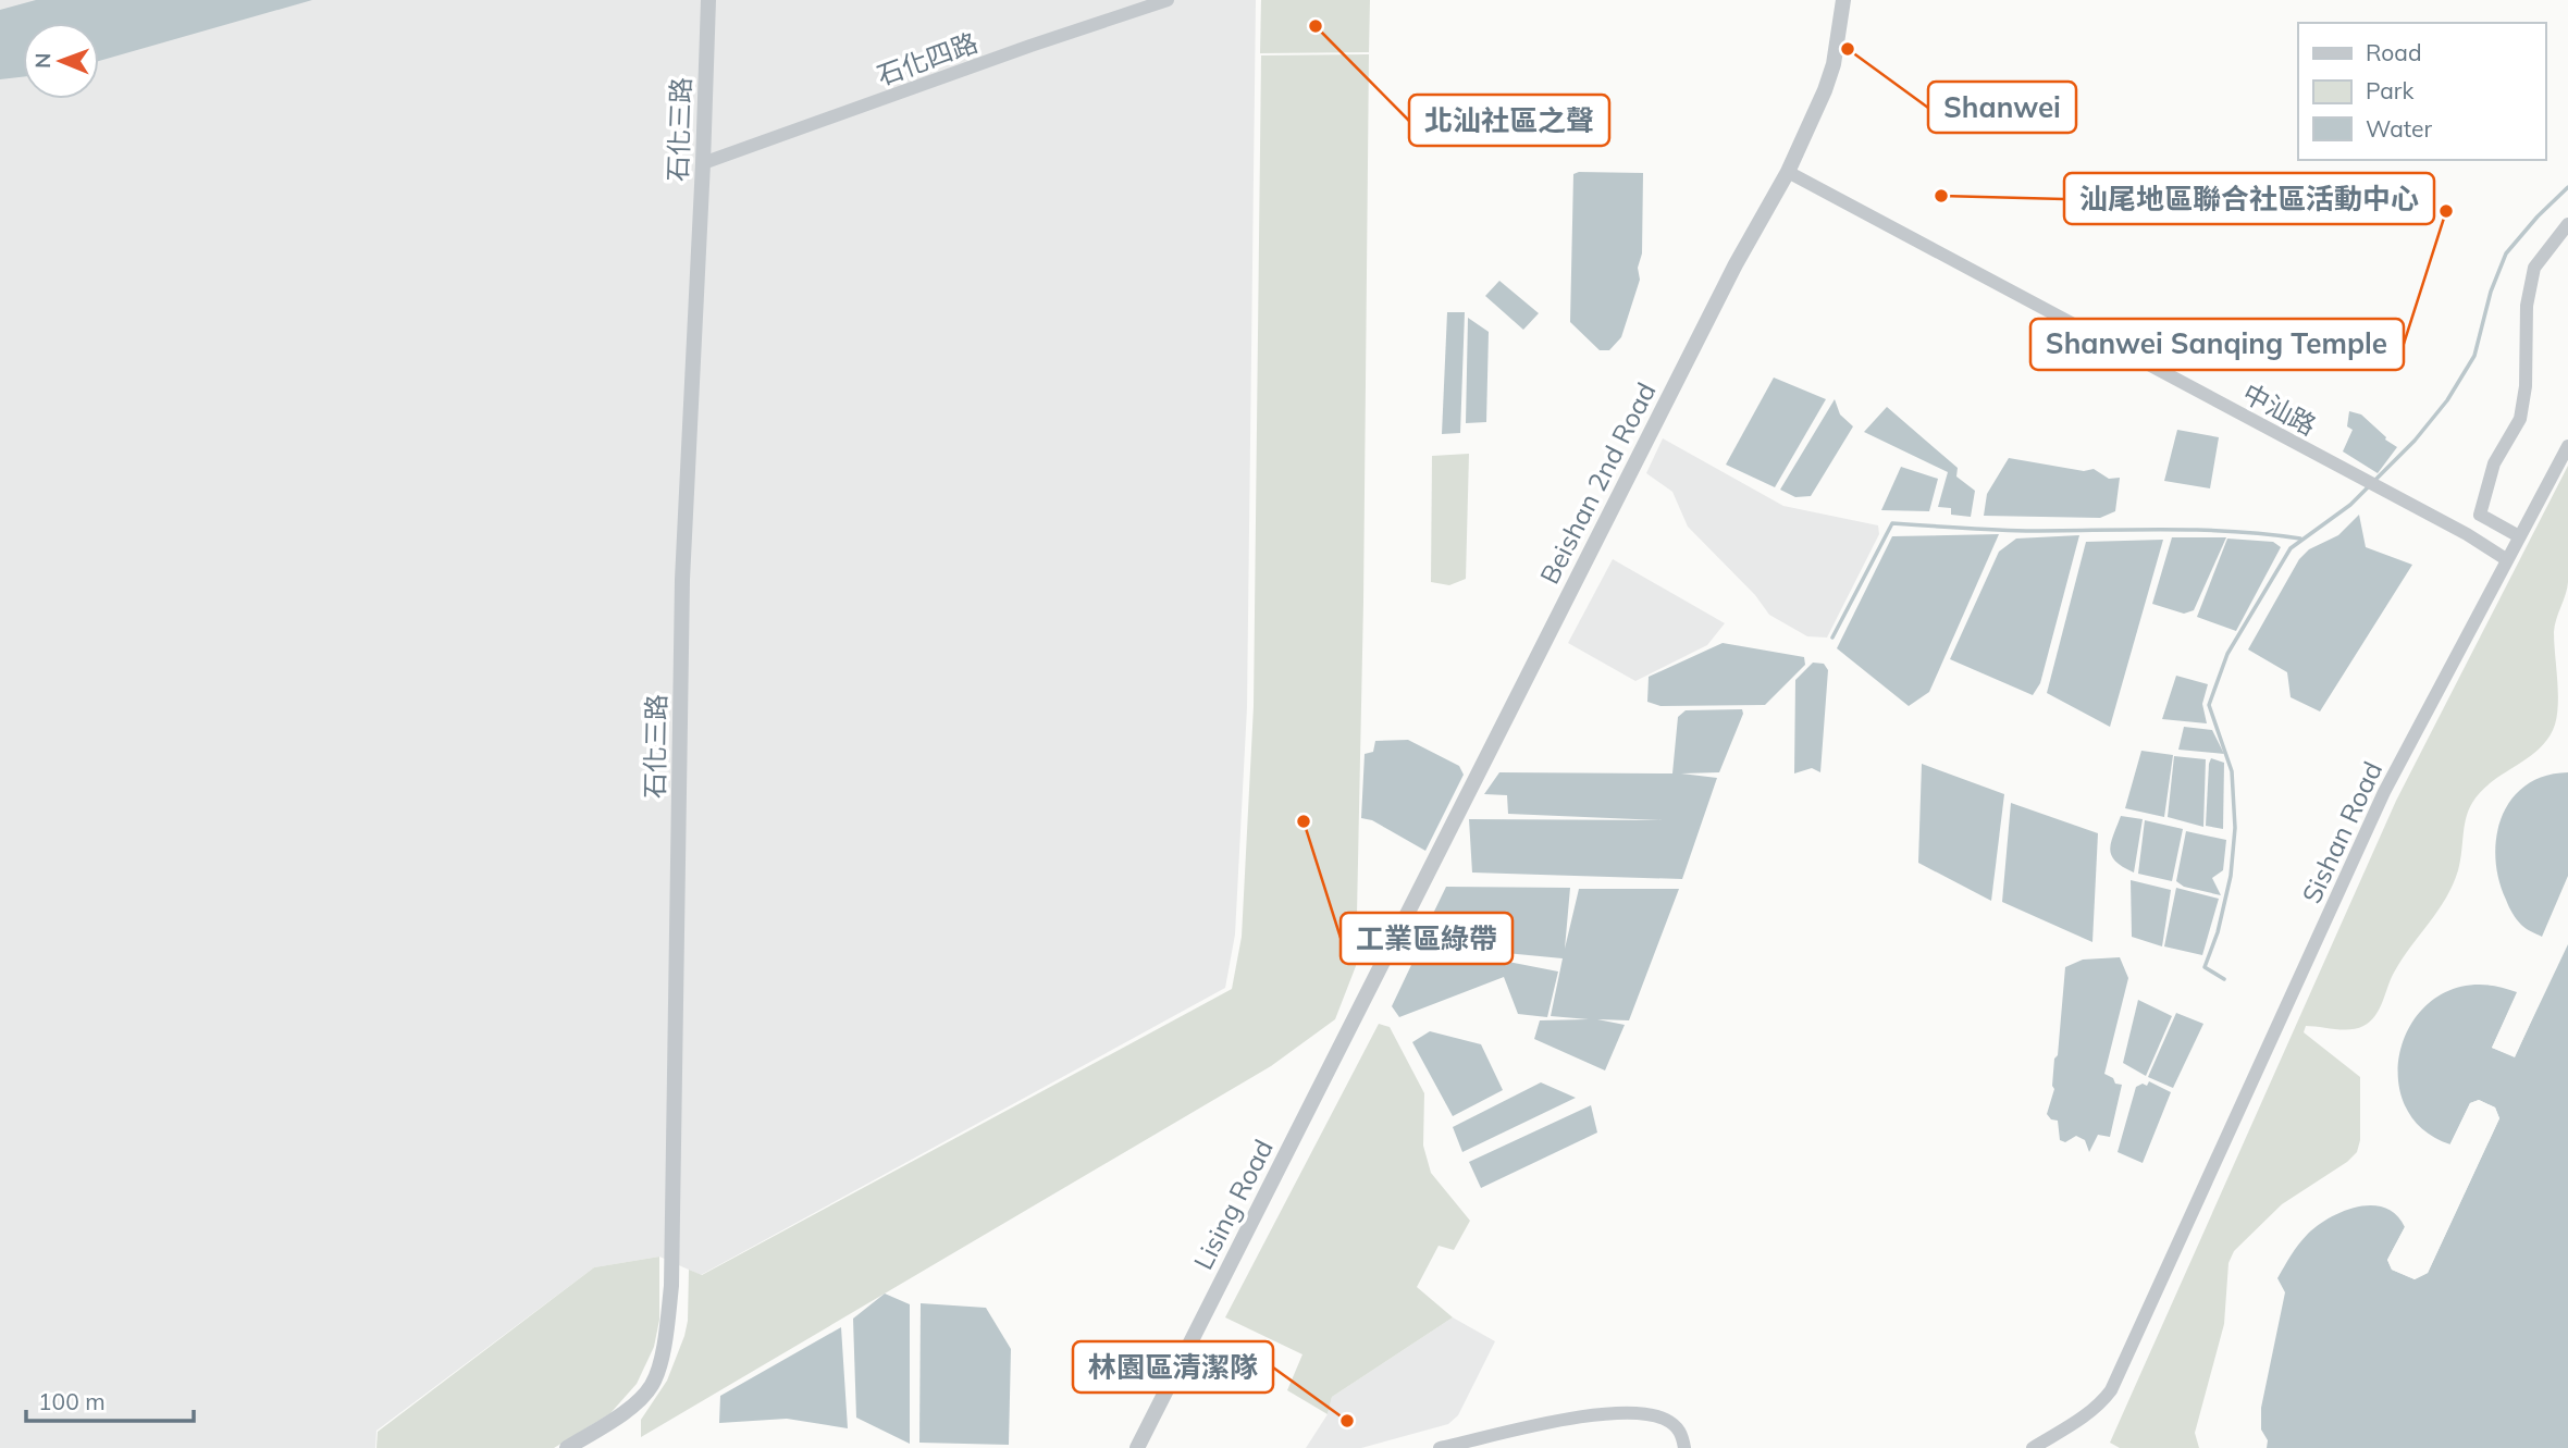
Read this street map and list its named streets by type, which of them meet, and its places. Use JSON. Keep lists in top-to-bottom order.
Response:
{
  "streets": {
    "street": [
      "石化四路",
      "石化三路",
      "中汕路",
      "Beishan 2nd Road",
      "Sishan Road",
      "Lising Road"
    ]
  },
  "crossings": [
    ["石化四路", "石化三路"],
    ["中汕路", "Beishan 2nd Road"],
    ["中汕路", "Sishan Road"],
    ["Beishan 2nd Road", "Lising Road"]
  ],
  "places": [
    "北汕社區之聲",
    "Shanwei",
    "汕尾地區聯合社區活動中心",
    "Shanwei Sanqing Temple",
    "工業區綠帶",
    "林園區清潔隊"
  ],
  "legend": ["Road", "Park", "Water"],
  "scale_bar": "100 m",
  "north": "left"
}
